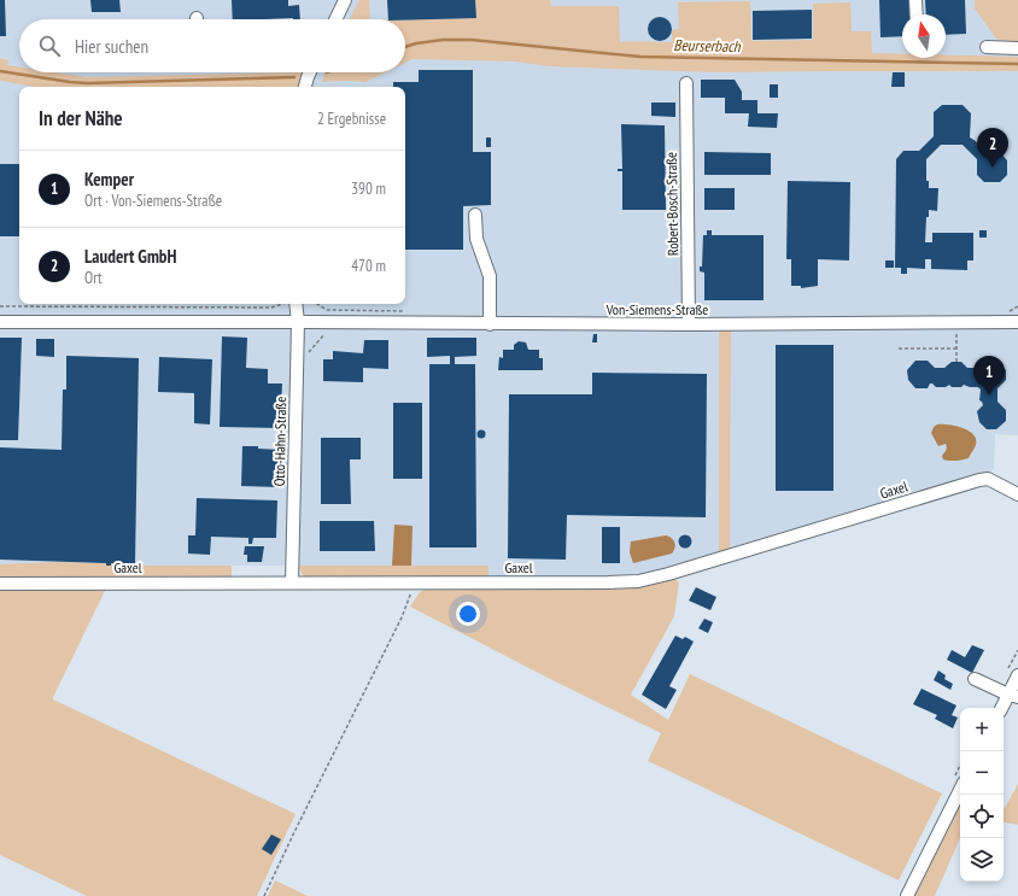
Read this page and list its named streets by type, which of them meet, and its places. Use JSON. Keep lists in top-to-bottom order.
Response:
{
  "streets": {
    "street": [
      "Robert-Bosch-Straße",
      "Von-Siemens-Straße",
      "Otto-Hahn-Straße",
      "Gaxel"
    ]
  },
  "crossings": [
    ["Robert-Bosch-Straße", "Von-Siemens-Straße"],
    ["Von-Siemens-Straße", "Otto-Hahn-Straße"],
    ["Otto-Hahn-Straße", "Gaxel"]
  ],
  "water": ["Beurserbach"],
  "north": "top",
  "page": {
    "search": "Hier suchen",
    "heading": ["In der Nähe", "2 Ergebnisse"],
    "pins": ["2", "1"],
    "list": [
      {
        "mark": "1",
        "name": "Kemper",
        "note": "Ort · Von-Siemens-Straße",
        "value": "390 m"
      },
      {
        "mark": "2",
        "name": "Laudert GmbH",
        "note": "Ort",
        "value": "470 m"
      }
    ],
    "map_buttons": ["+", "−"]
  }
}
